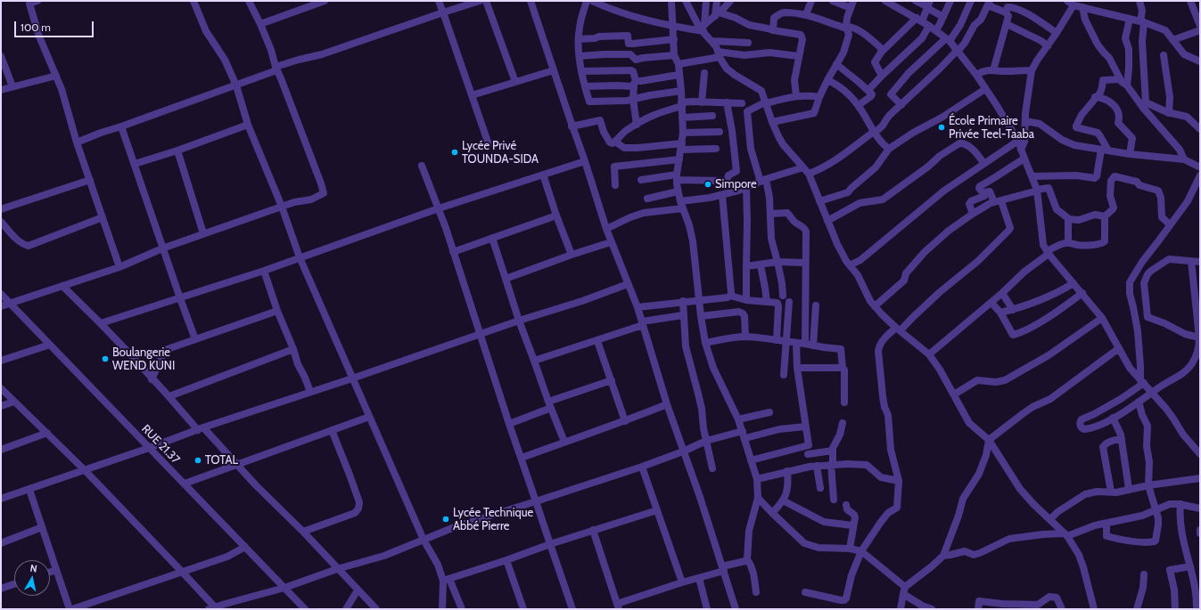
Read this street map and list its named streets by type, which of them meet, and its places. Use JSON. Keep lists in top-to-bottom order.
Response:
{
  "streets": {
    "street": ["RUE 21.37"]
  },
  "places": [
    "École Primaire Privée Teel-Taaba",
    "Lycée Privé TOUNDA-SIDA",
    "Simpore",
    "Boulangerie WEND KUNI",
    "TOTAL",
    "Lycée Technique Abbé Pierre"
  ],
  "scale_bar": "100 m",
  "north": "top"
}
